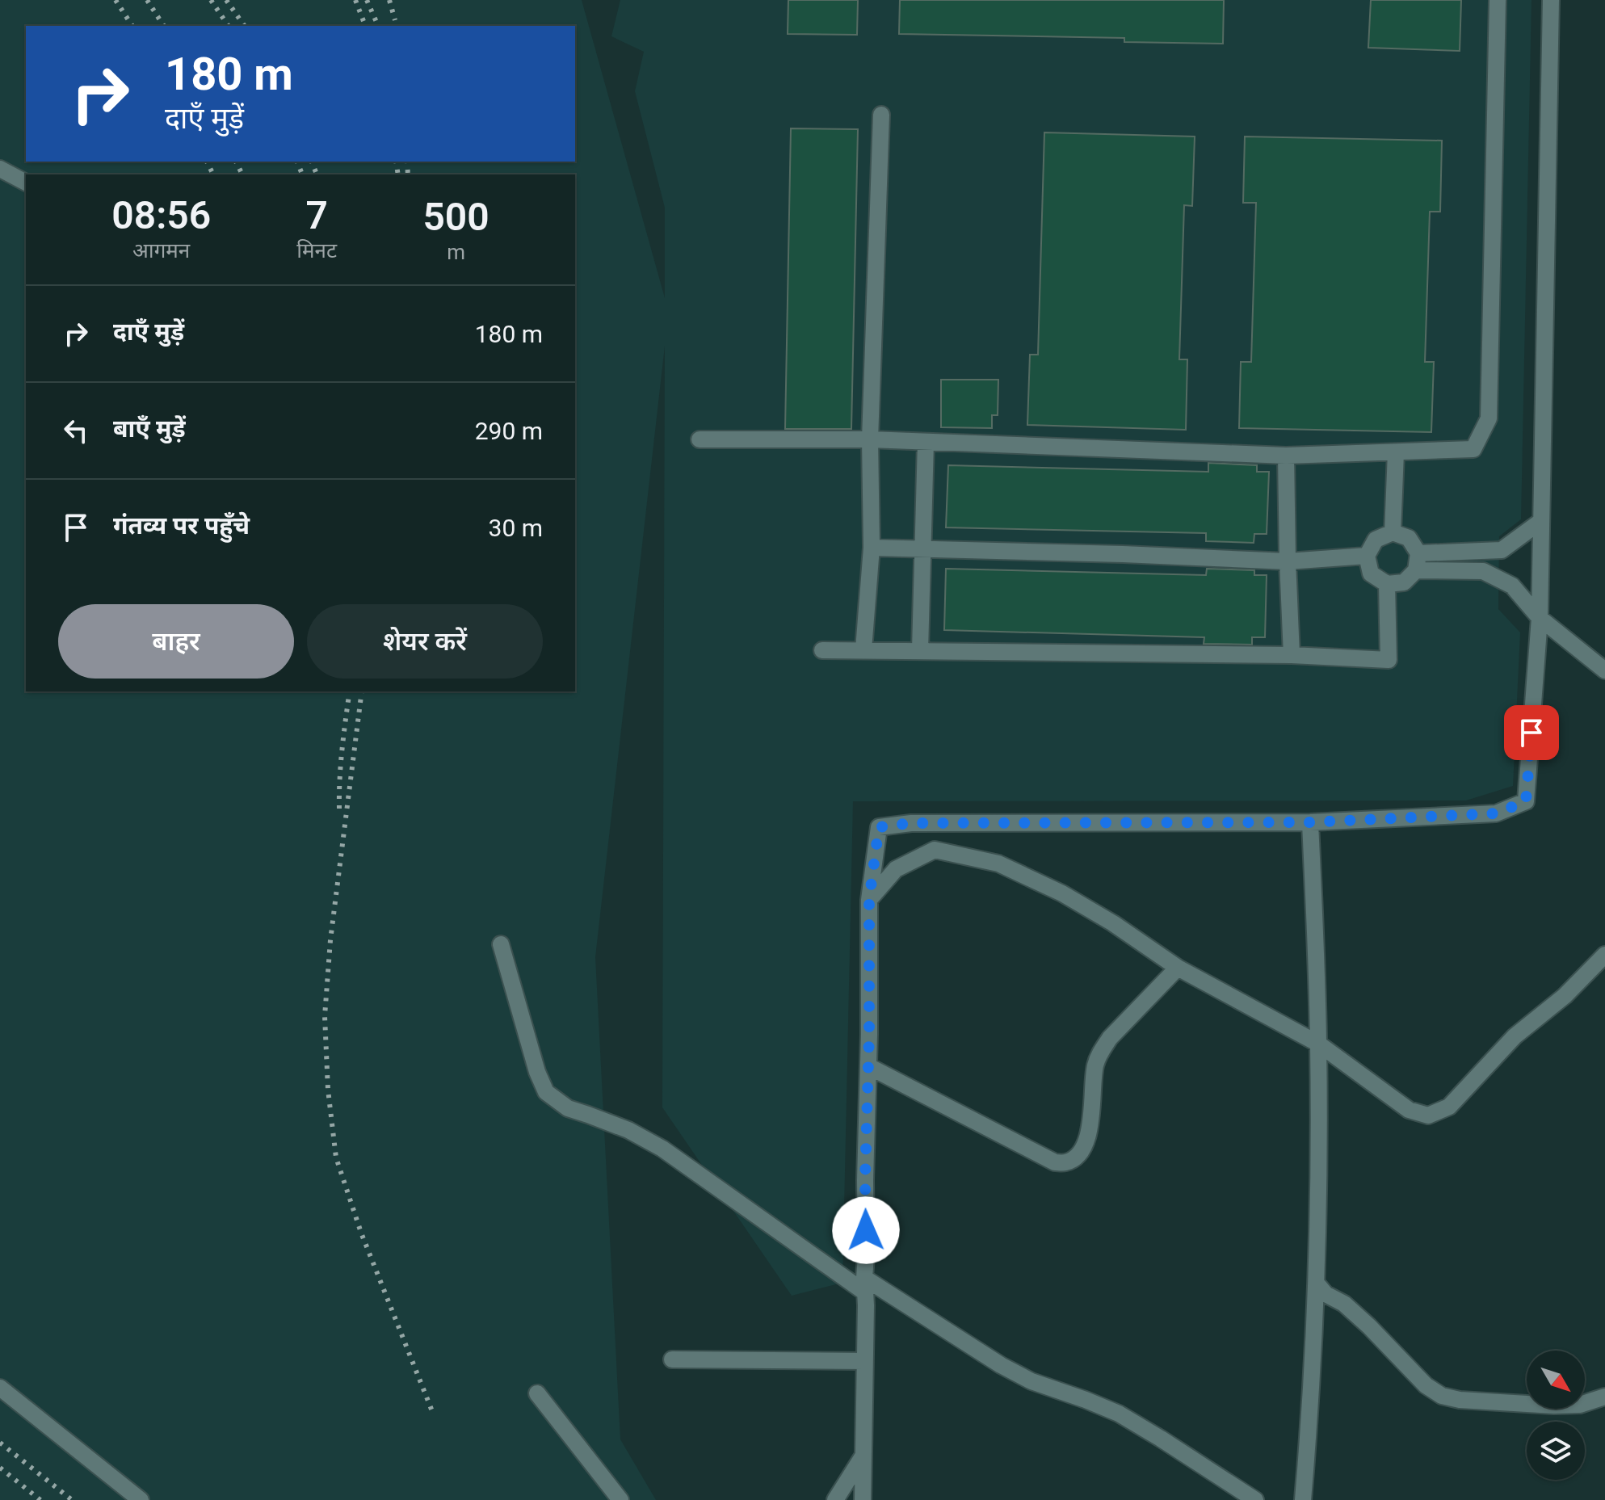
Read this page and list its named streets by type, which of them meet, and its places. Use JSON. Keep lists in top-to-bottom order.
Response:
{
  "north": "bottom right",
  "page": {
    "turn": ["180 m", "दाएँ मुड़ें"],
    "eta": [
      "08:56",
      "आगमन",
      "7",
      "मिनट",
      "500",
      "m"
    ],
    "list": [
      {
        "name": "दाएँ मुड़ें",
        "value": "180 m"
      },
      {
        "name": "बाएँ मुड़ें",
        "value": "290 m"
      },
      {
        "name": "गंतव्य पर पहुँचे",
        "value": "30 m"
      }
    ],
    "buttons": ["बाहर", "शेयर करें"]
  }
}
